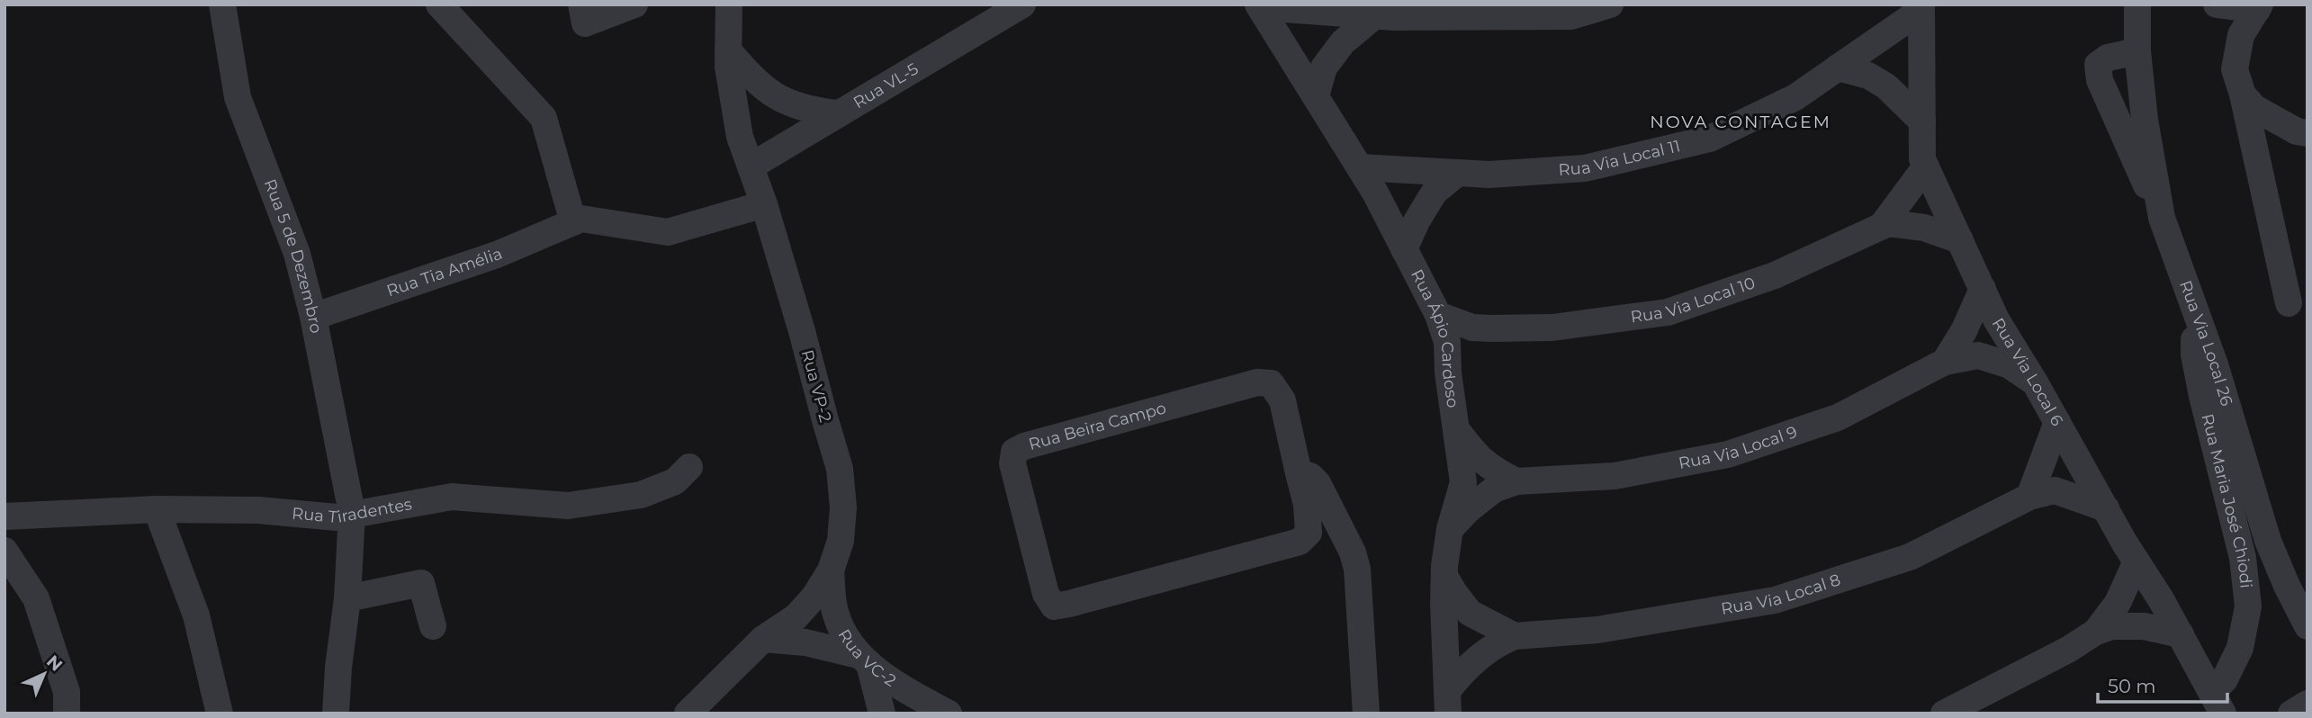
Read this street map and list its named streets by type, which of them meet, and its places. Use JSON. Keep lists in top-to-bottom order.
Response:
{
  "streets": {
    "street": [
      "Rua VL-5",
      "Rua Via Local 11",
      "Rua 5 de Dezembro",
      "Rua Tia Amélia",
      "Rua Via Local 10",
      "Rua Ápio Cardoso",
      "Rua Via Local 26",
      "Rua Via Local 6",
      "Rua VP-2",
      "Rua Beira Campo",
      "Rua Via Local 9",
      "Rua Maria José Chiodi",
      "Rua Tiradentes",
      "Rua Via Local 8",
      "Rua VC-2"
    ]
  },
  "crossings": [
    ["Rua VL-5", "Rua VP-2"],
    ["Rua Via Local 11", "Rua Ápio Cardoso"],
    ["Rua Via Local 11", "Rua Via Local 6"],
    ["Rua 5 de Dezembro", "Rua Tia Amélia"],
    ["Rua 5 de Dezembro", "Rua Tiradentes"],
    ["Rua Tia Amélia", "Rua VP-2"],
    ["Rua Via Local 10", "Rua Ápio Cardoso"],
    ["Rua Via Local 10", "Rua Via Local 6"],
    ["Rua Ápio Cardoso", "Rua Via Local 9"],
    ["Rua Ápio Cardoso", "Rua Via Local 8"],
    ["Rua Via Local 26", "Rua Maria José Chiodi"],
    ["Rua Via Local 6", "Rua Via Local 9"],
    ["Rua Via Local 6", "Rua Maria José Chiodi"],
    ["Rua Via Local 6", "Rua Via Local 8"],
    ["Rua VP-2", "Rua VC-2"]
  ],
  "districts": ["NOVA CONTAGEM"],
  "scale_bar": "50 m",
  "north": "top right"
}
